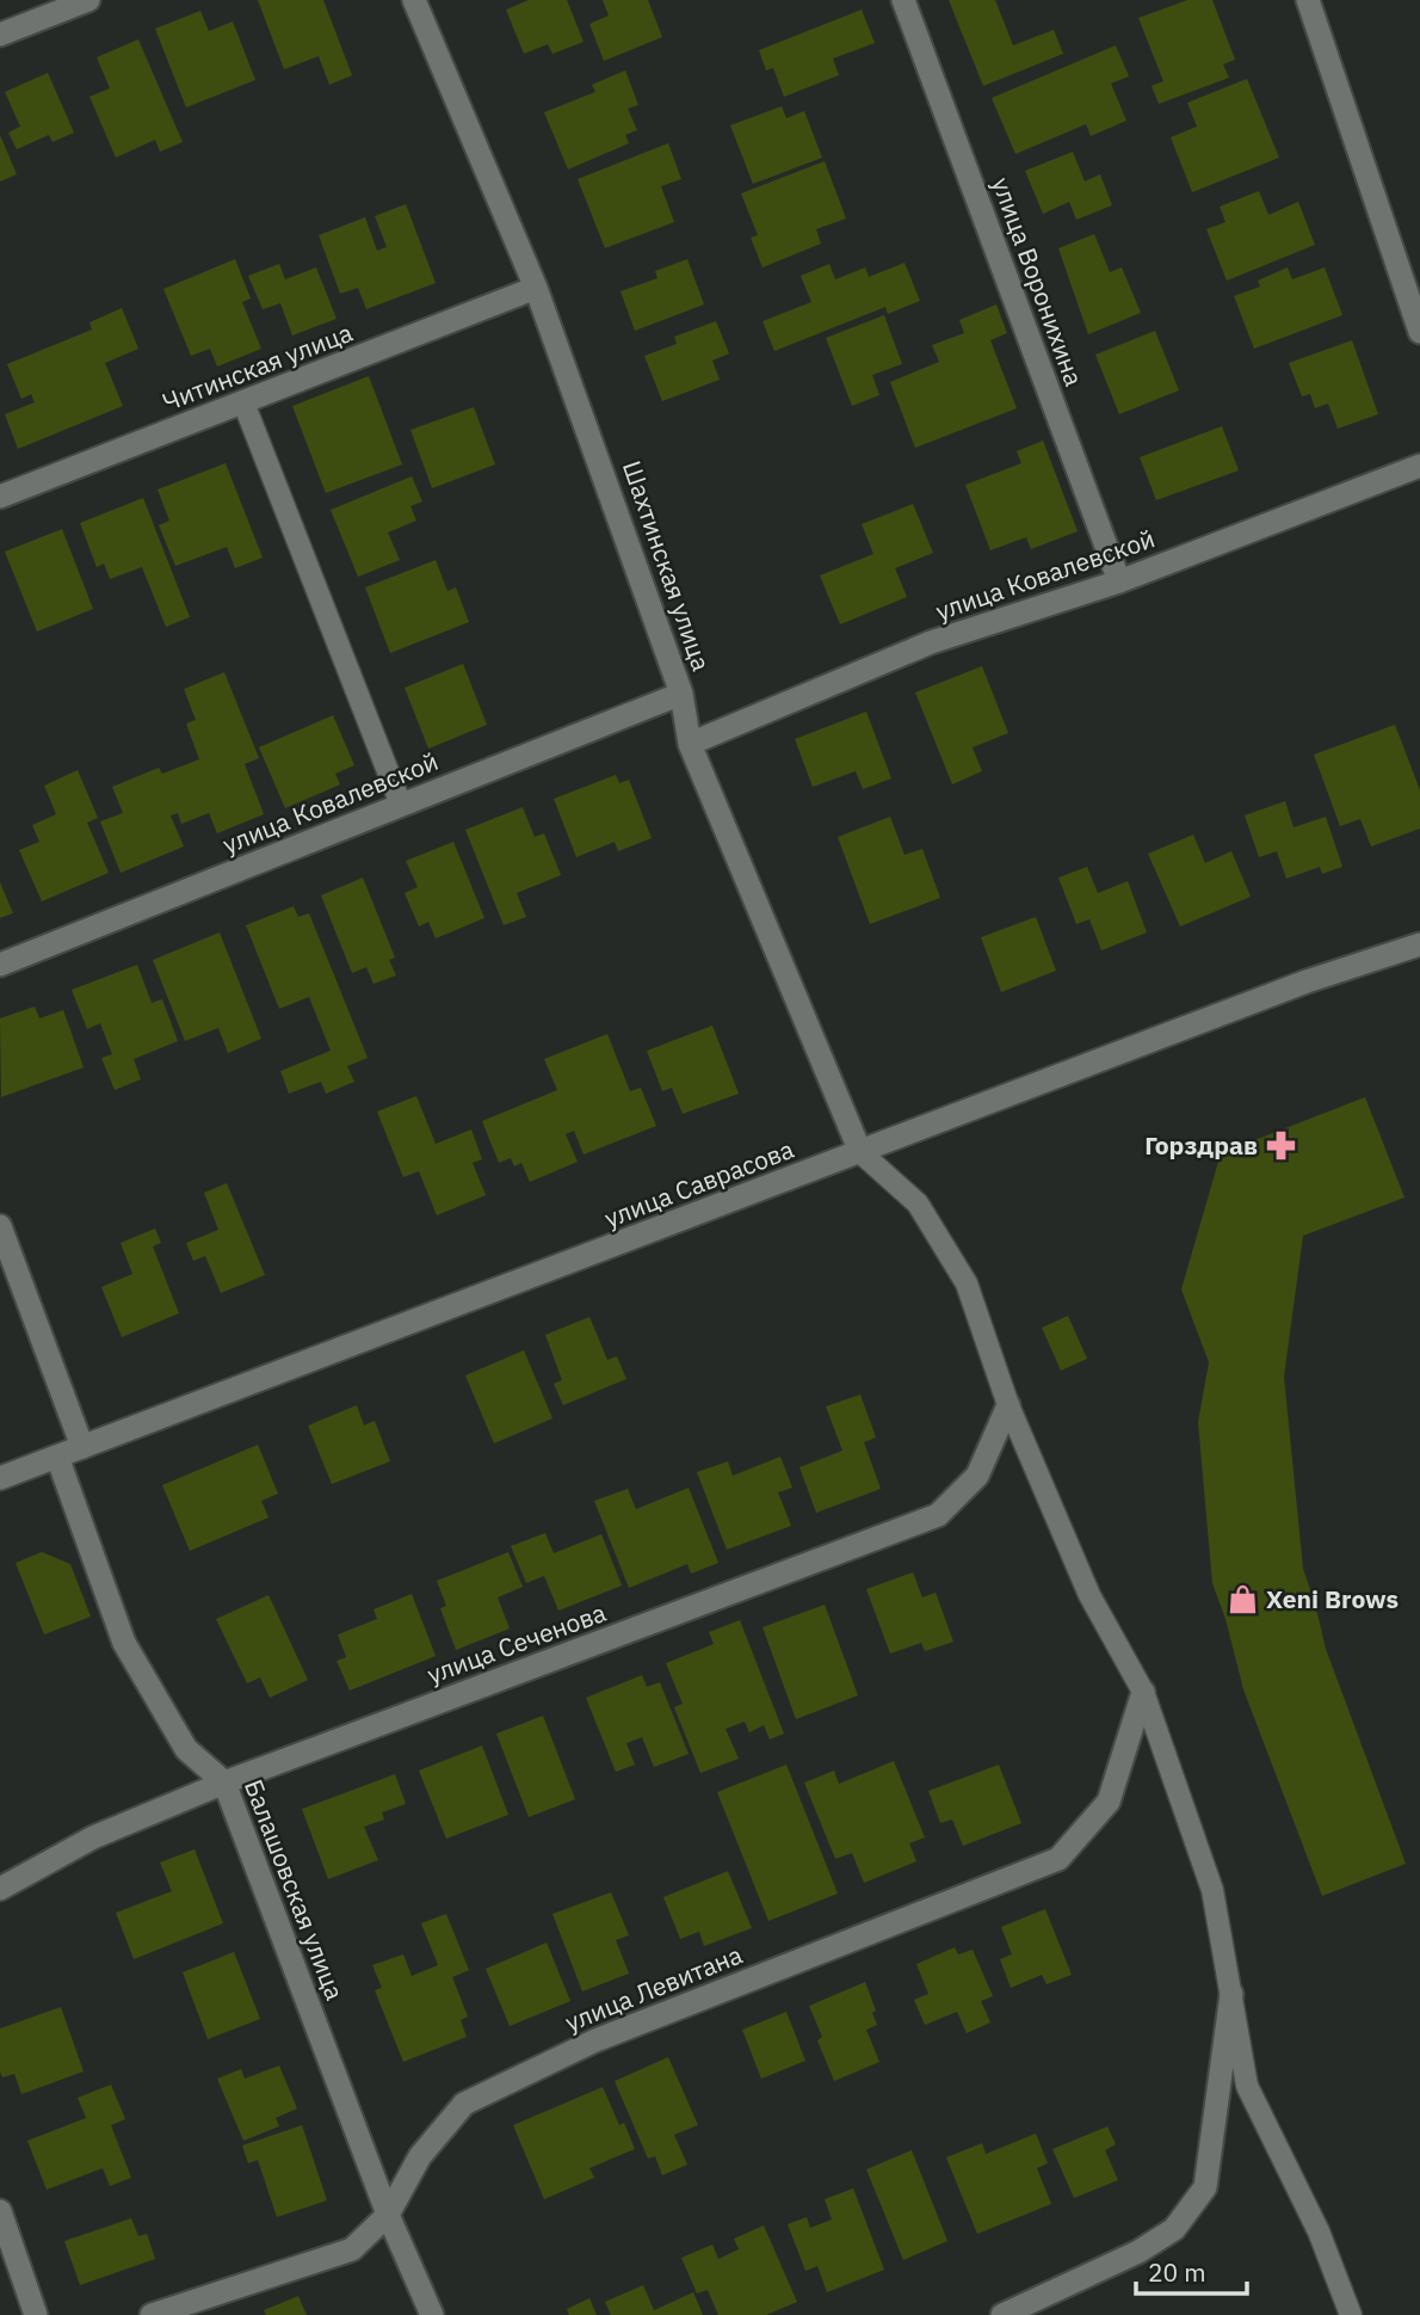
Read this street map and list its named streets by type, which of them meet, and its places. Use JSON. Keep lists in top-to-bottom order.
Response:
{
  "streets": {
    "street": [
      "улица Воронихина",
      "Читинская улица",
      "Шахтинская улица",
      "улица Ковалевской",
      "улица Саврасова",
      "улица Сеченова",
      "Балашовская улица",
      "улица Левитана"
    ]
  },
  "crossings": [
    ["улица Воронихина", "улица Ковалевской"],
    ["Читинская улица", "Шахтинская улица"],
    ["Шахтинская улица", "улица Ковалевской"],
    ["Шахтинская улица", "улица Саврасова"],
    ["улица Саврасова", "Балашовская улица"],
    ["улица Сеченова", "Балашовская улица"],
    ["Балашовская улица", "улица Левитана"]
  ],
  "places": {
    "pharmacy": ["Горздрав"],
    "shop": ["Xeni Brows"]
  },
  "scale_bar": "20 m"
}
